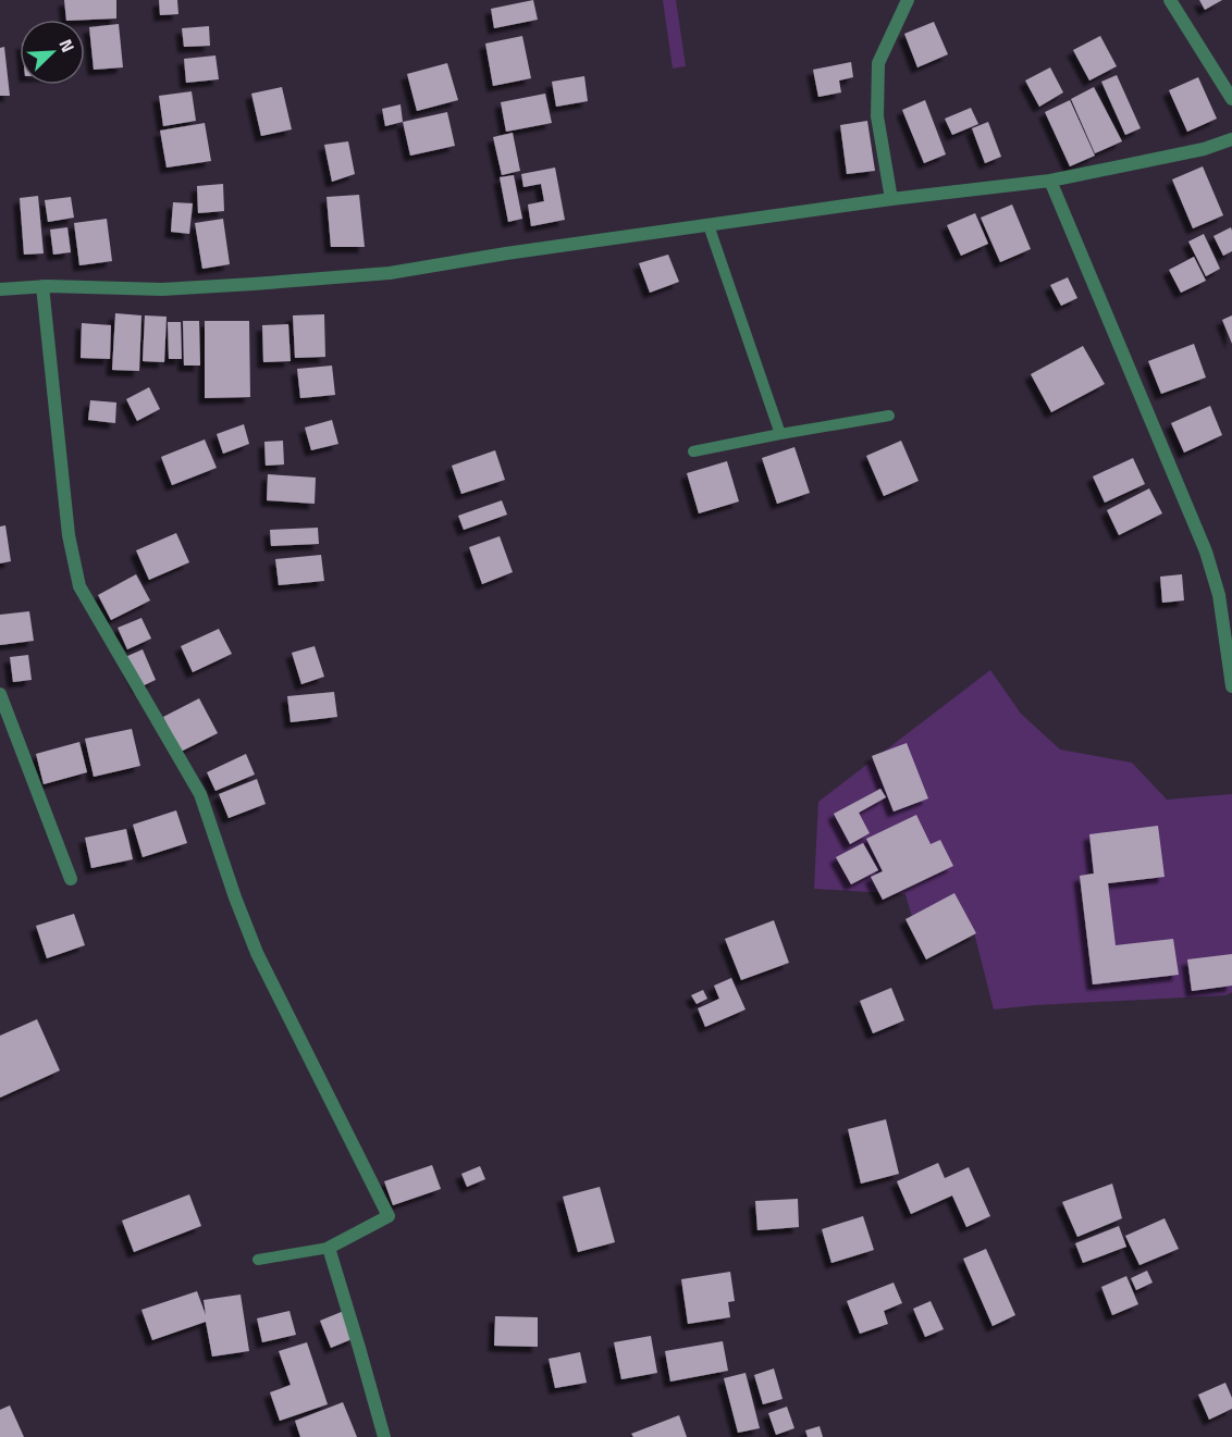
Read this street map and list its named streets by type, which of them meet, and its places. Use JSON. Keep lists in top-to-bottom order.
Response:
{
  "north": "top right"
}
